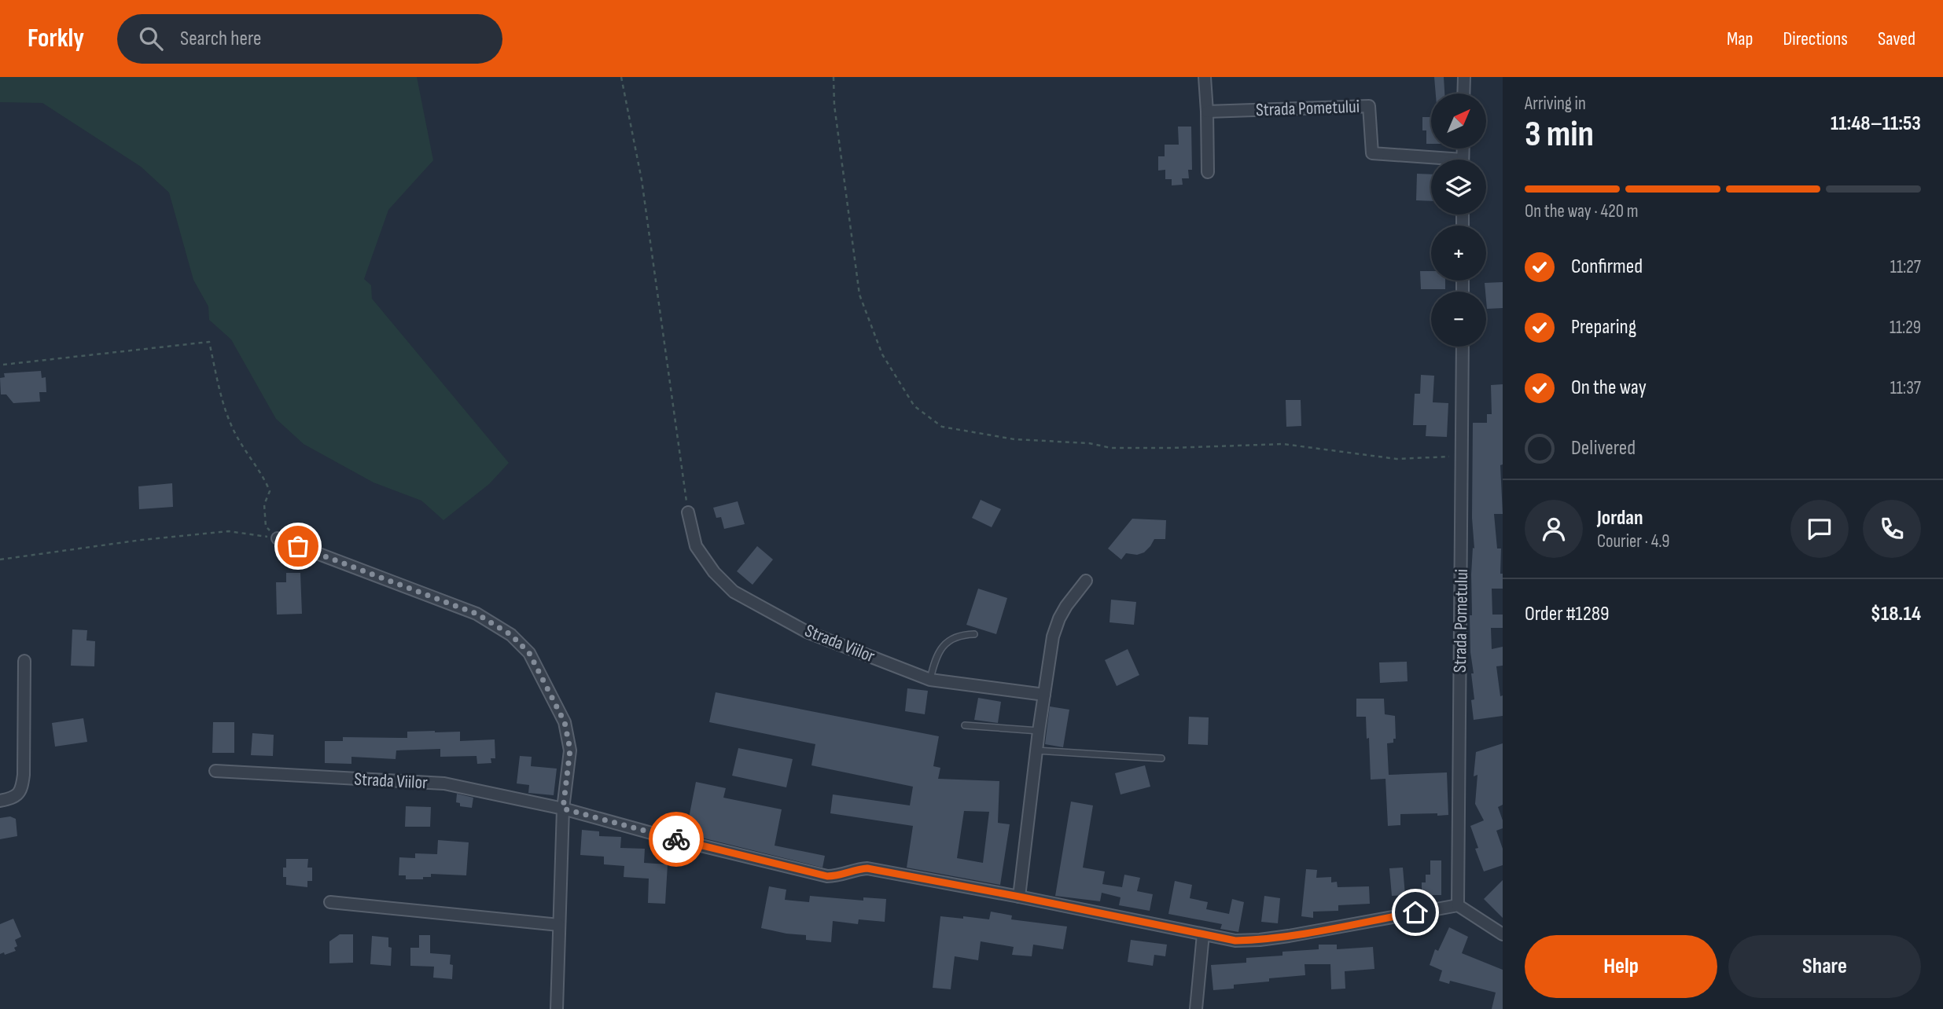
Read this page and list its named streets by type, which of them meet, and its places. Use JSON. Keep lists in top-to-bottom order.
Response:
{
  "streets": {
    "street": ["Strada Pometului", "Strada Viilor"]
  },
  "crossings": [
    ["Strada Pometului", "Strada Viilor"]
  ],
  "north": "top right",
  "page": {
    "header": "Forkly",
    "search": "Search here",
    "nav": ["Map", "Directions", "Saved"],
    "heading": ["3 min", "Arriving in", "11:48–11:53"],
    "panel": [
      "Jordan",
      "Courier · 4.9",
      "Order #1289",
      "$18.14"
    ],
    "map_buttons": ["+", "−"],
    "bar": "On the way · 420 m",
    "list": [
      ["Confirmed", "11:27"],
      ["Preparing", "11:29"],
      ["On the way", "11:37"],
      "Delivered"
    ],
    "buttons": ["Help", "Share"]
  }
}
